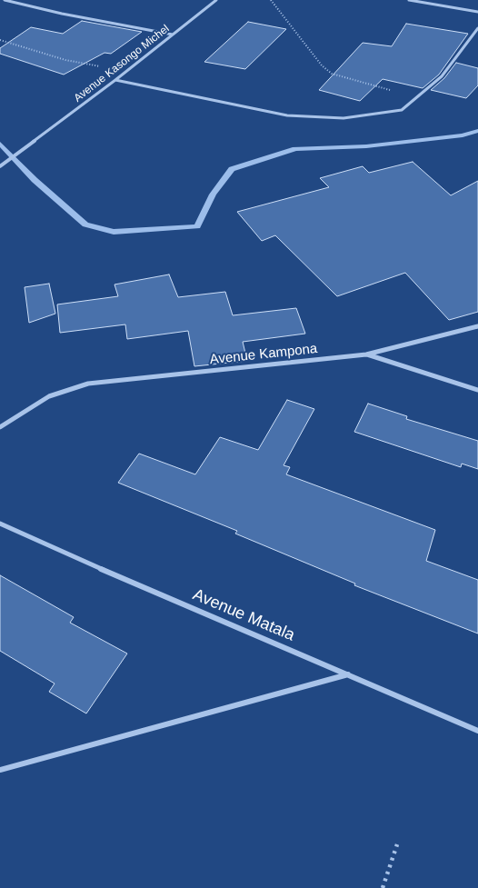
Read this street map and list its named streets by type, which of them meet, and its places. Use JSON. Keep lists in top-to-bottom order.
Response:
{
  "streets": {
    "street": ["Avenue Kasongo Michel", "Avenue Kampona", "Avenue Matala"]
  }
}
